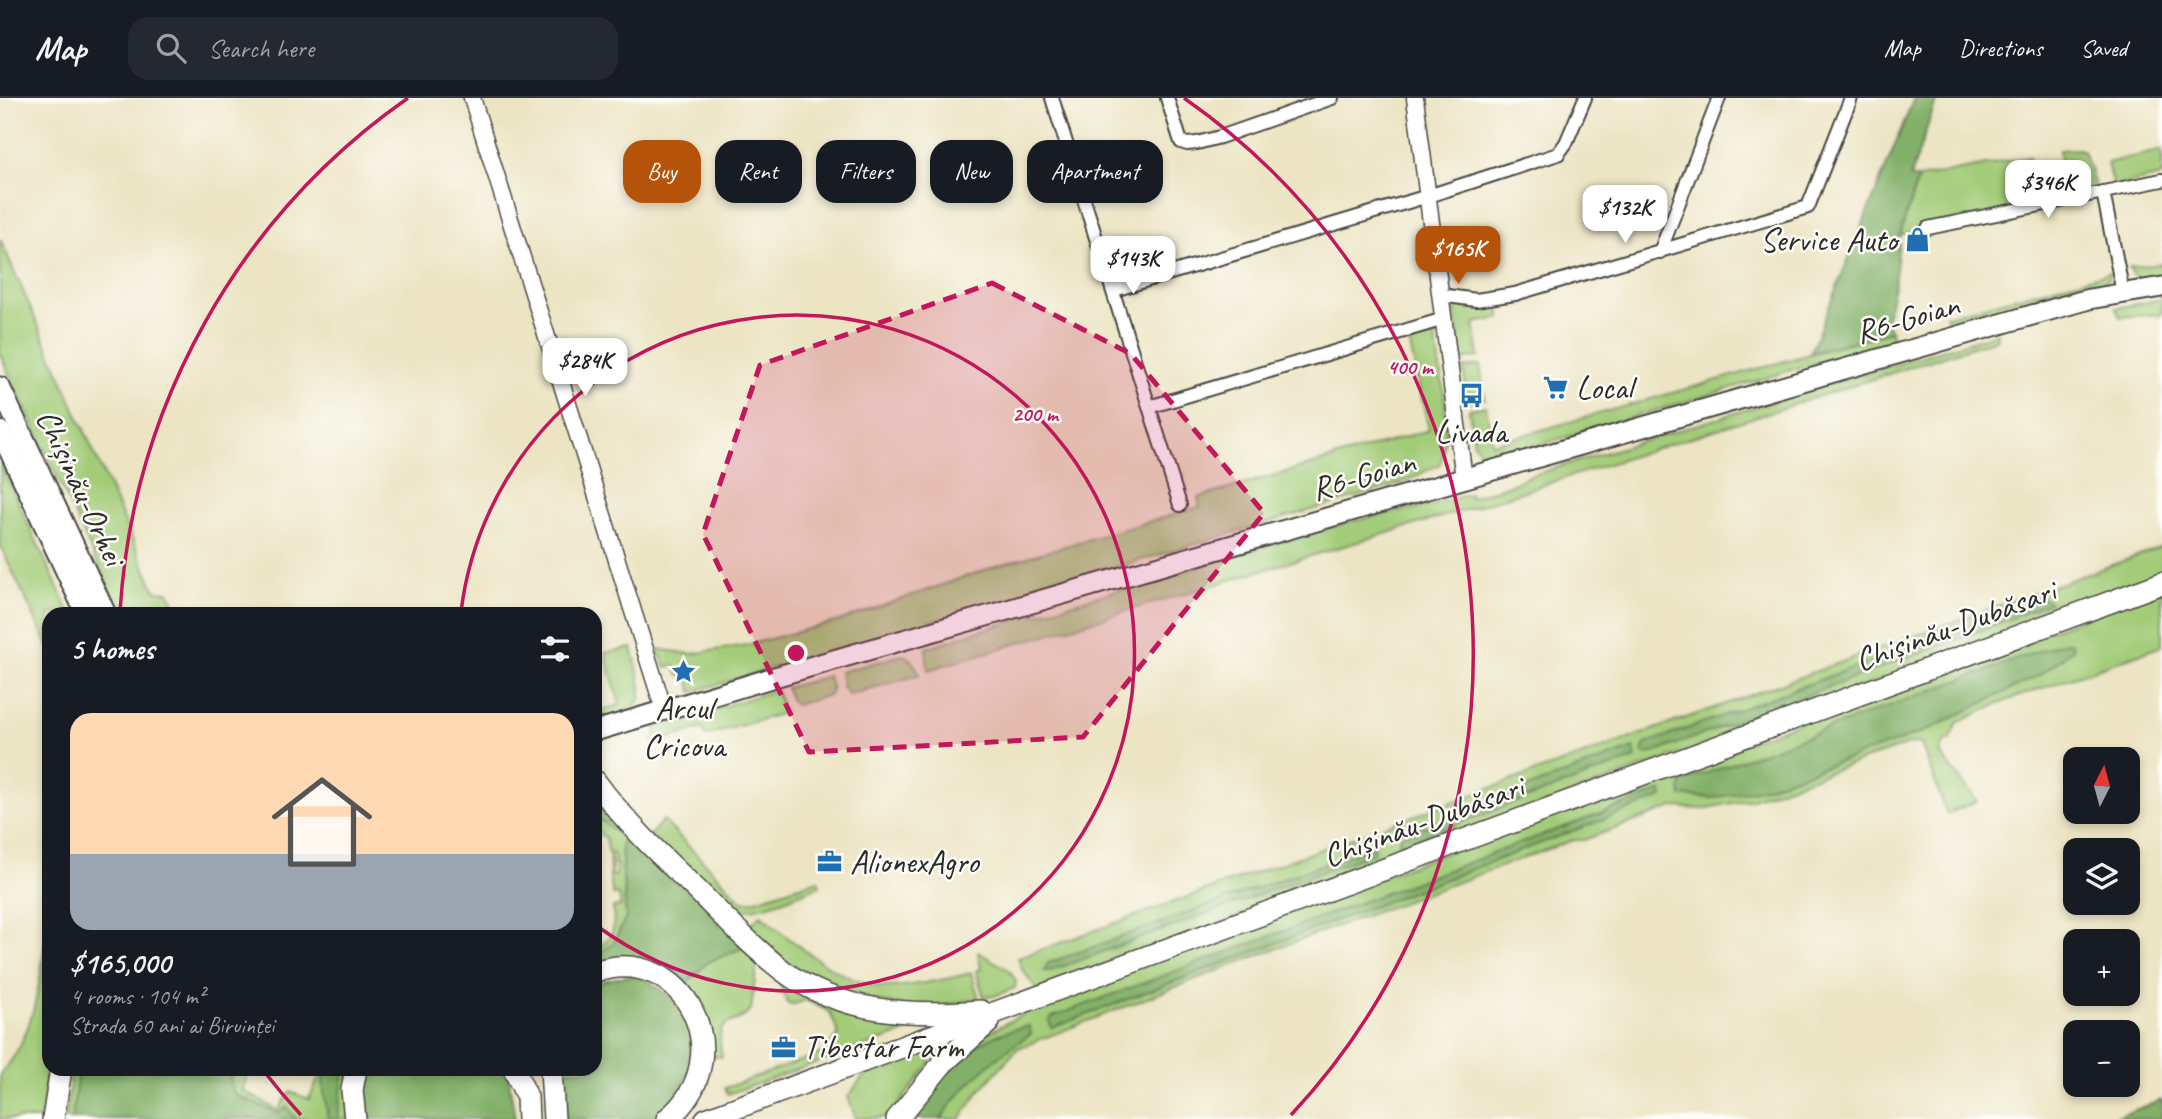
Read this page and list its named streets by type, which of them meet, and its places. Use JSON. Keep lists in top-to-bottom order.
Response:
{
  "streets": {
    "highway": ["Chișinău-Dubăsari"],
    "main road": ["R6-Goian", "Chișinău-Orhei"]
  },
  "places": {
    "shop": ["Service Auto"],
    "supermarket": ["Local"],
    "bus stop": ["Livada"],
    "place": ["Arcul Cricova"],
    "office": ["AlionexAgro", "Tibestar Farm"]
  },
  "north": "top",
  "page": {
    "header": "Map",
    "search": "Search here",
    "nav": ["Map", "Directions", "Saved"],
    "chip": [
      "Buy",
      "Rent",
      "Filters",
      "New",
      "Apartment"
    ],
    "price": [
      "$346K",
      "$132K",
      "$165K",
      "$143K",
      "$284K"
    ],
    "heading": "5 homes",
    "list": [
      {
        "name": "$165,000",
        "note": "4 rooms · 104 m² · Strada 60 ani ai Biruinței"
      }
    ],
    "map_buttons": ["+", "−"]
  },
  "rings": ["400 m", "200 m"]
}
